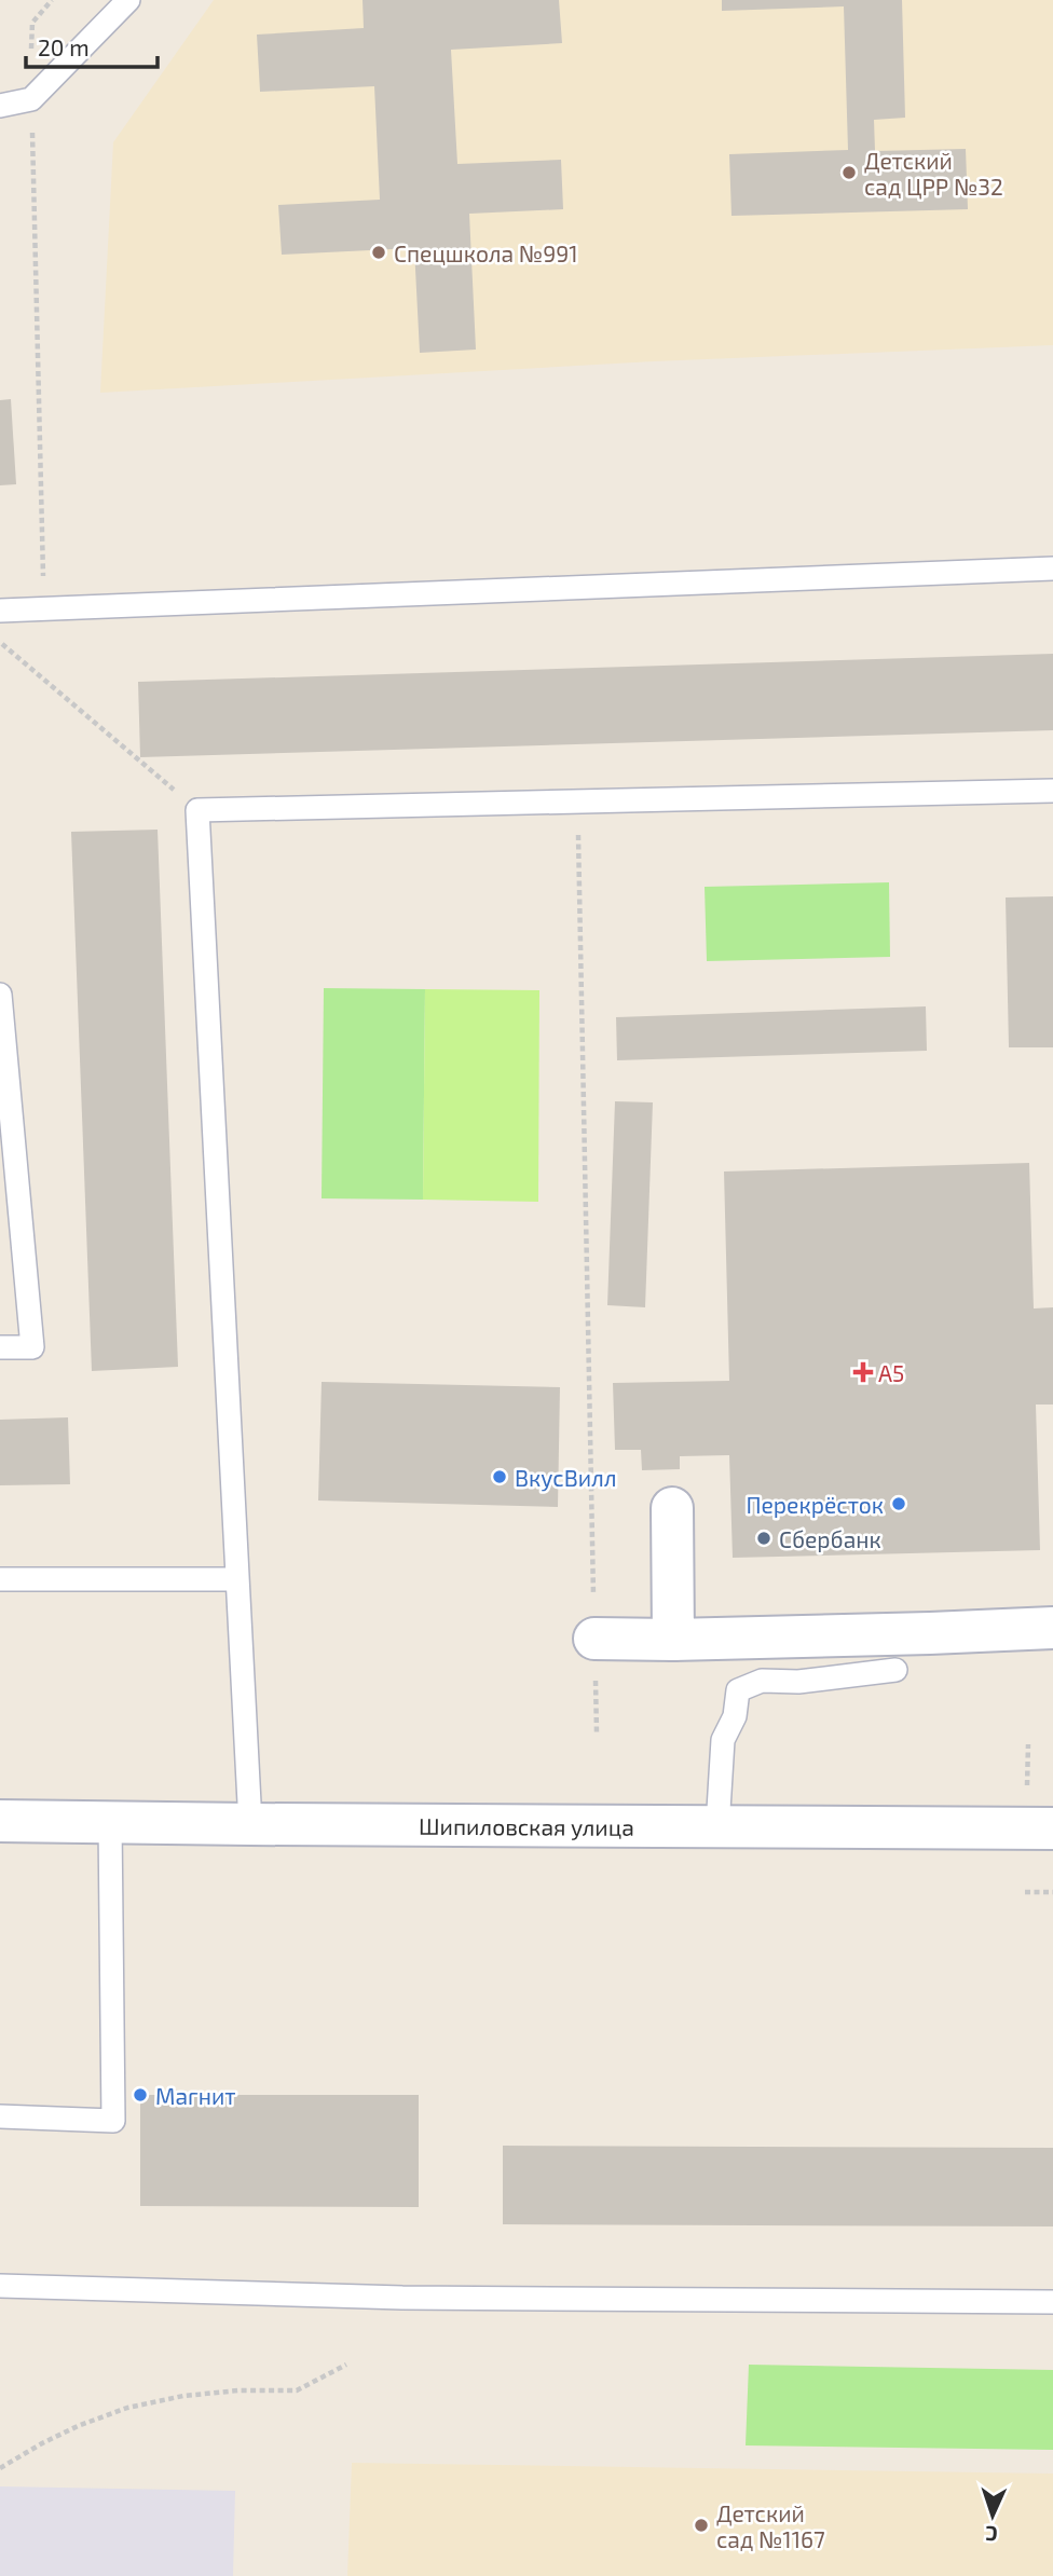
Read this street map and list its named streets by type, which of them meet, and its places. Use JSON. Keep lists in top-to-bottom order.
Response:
{
  "streets": {
    "main road": ["Шипиловская улица"]
  },
  "places": {
    "other": [
      "Детский сад ЦРР №32",
      "Спецшкола №991",
      "ВкусВилл",
      "Перекрёсток",
      "Сбербанк",
      "Магнит",
      "Детский сад №1167"
    ],
    "health": ["А5"]
  },
  "scale_bar": "20 m",
  "north": "bottom"
}
